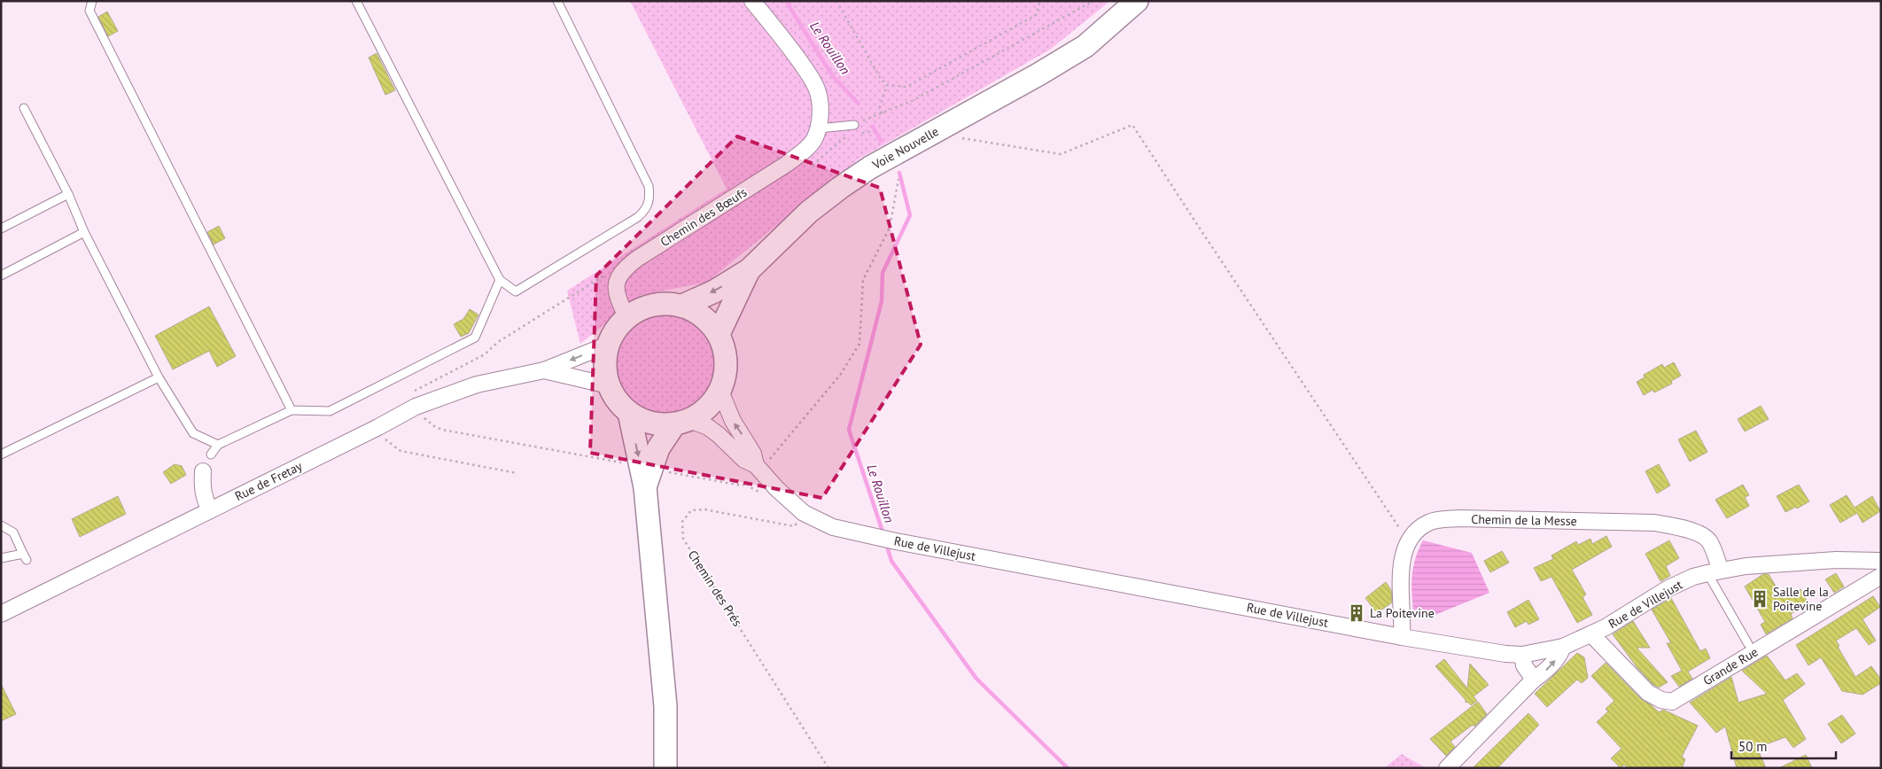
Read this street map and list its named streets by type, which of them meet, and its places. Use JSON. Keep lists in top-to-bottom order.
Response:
{
  "streets": {
    "main road": ["Voie Nouvelle"],
    "street": [
      "Chemin des Bœufs",
      "Rue de Fretay",
      "Chemin de la Messe",
      "Rue de Villejust",
      "Grande Rue"
    ],
    "path": ["Chemin des Prés"]
  },
  "crossings": [
    ["Voie Nouvelle", "Chemin des Bœufs"],
    ["Voie Nouvelle", "Rue de Fretay"],
    ["Voie Nouvelle", "Rue de Villejust"],
    ["Chemin des Bœufs", "Rue de Fretay"],
    ["Chemin des Bœufs", "Rue de Villejust"],
    ["Rue de Fretay", "Rue de Villejust"],
    ["Chemin de la Messe", "Rue de Villejust"],
    ["Rue de Villejust", "Chemin des Prés"],
    ["Rue de Villejust", "Grande Rue"]
  ],
  "water": ["Le Rouillon"],
  "places": {
    "building": ["Salle de la Poitevine", "La Poitevine"]
  },
  "scale_bar": "50 m"
}
